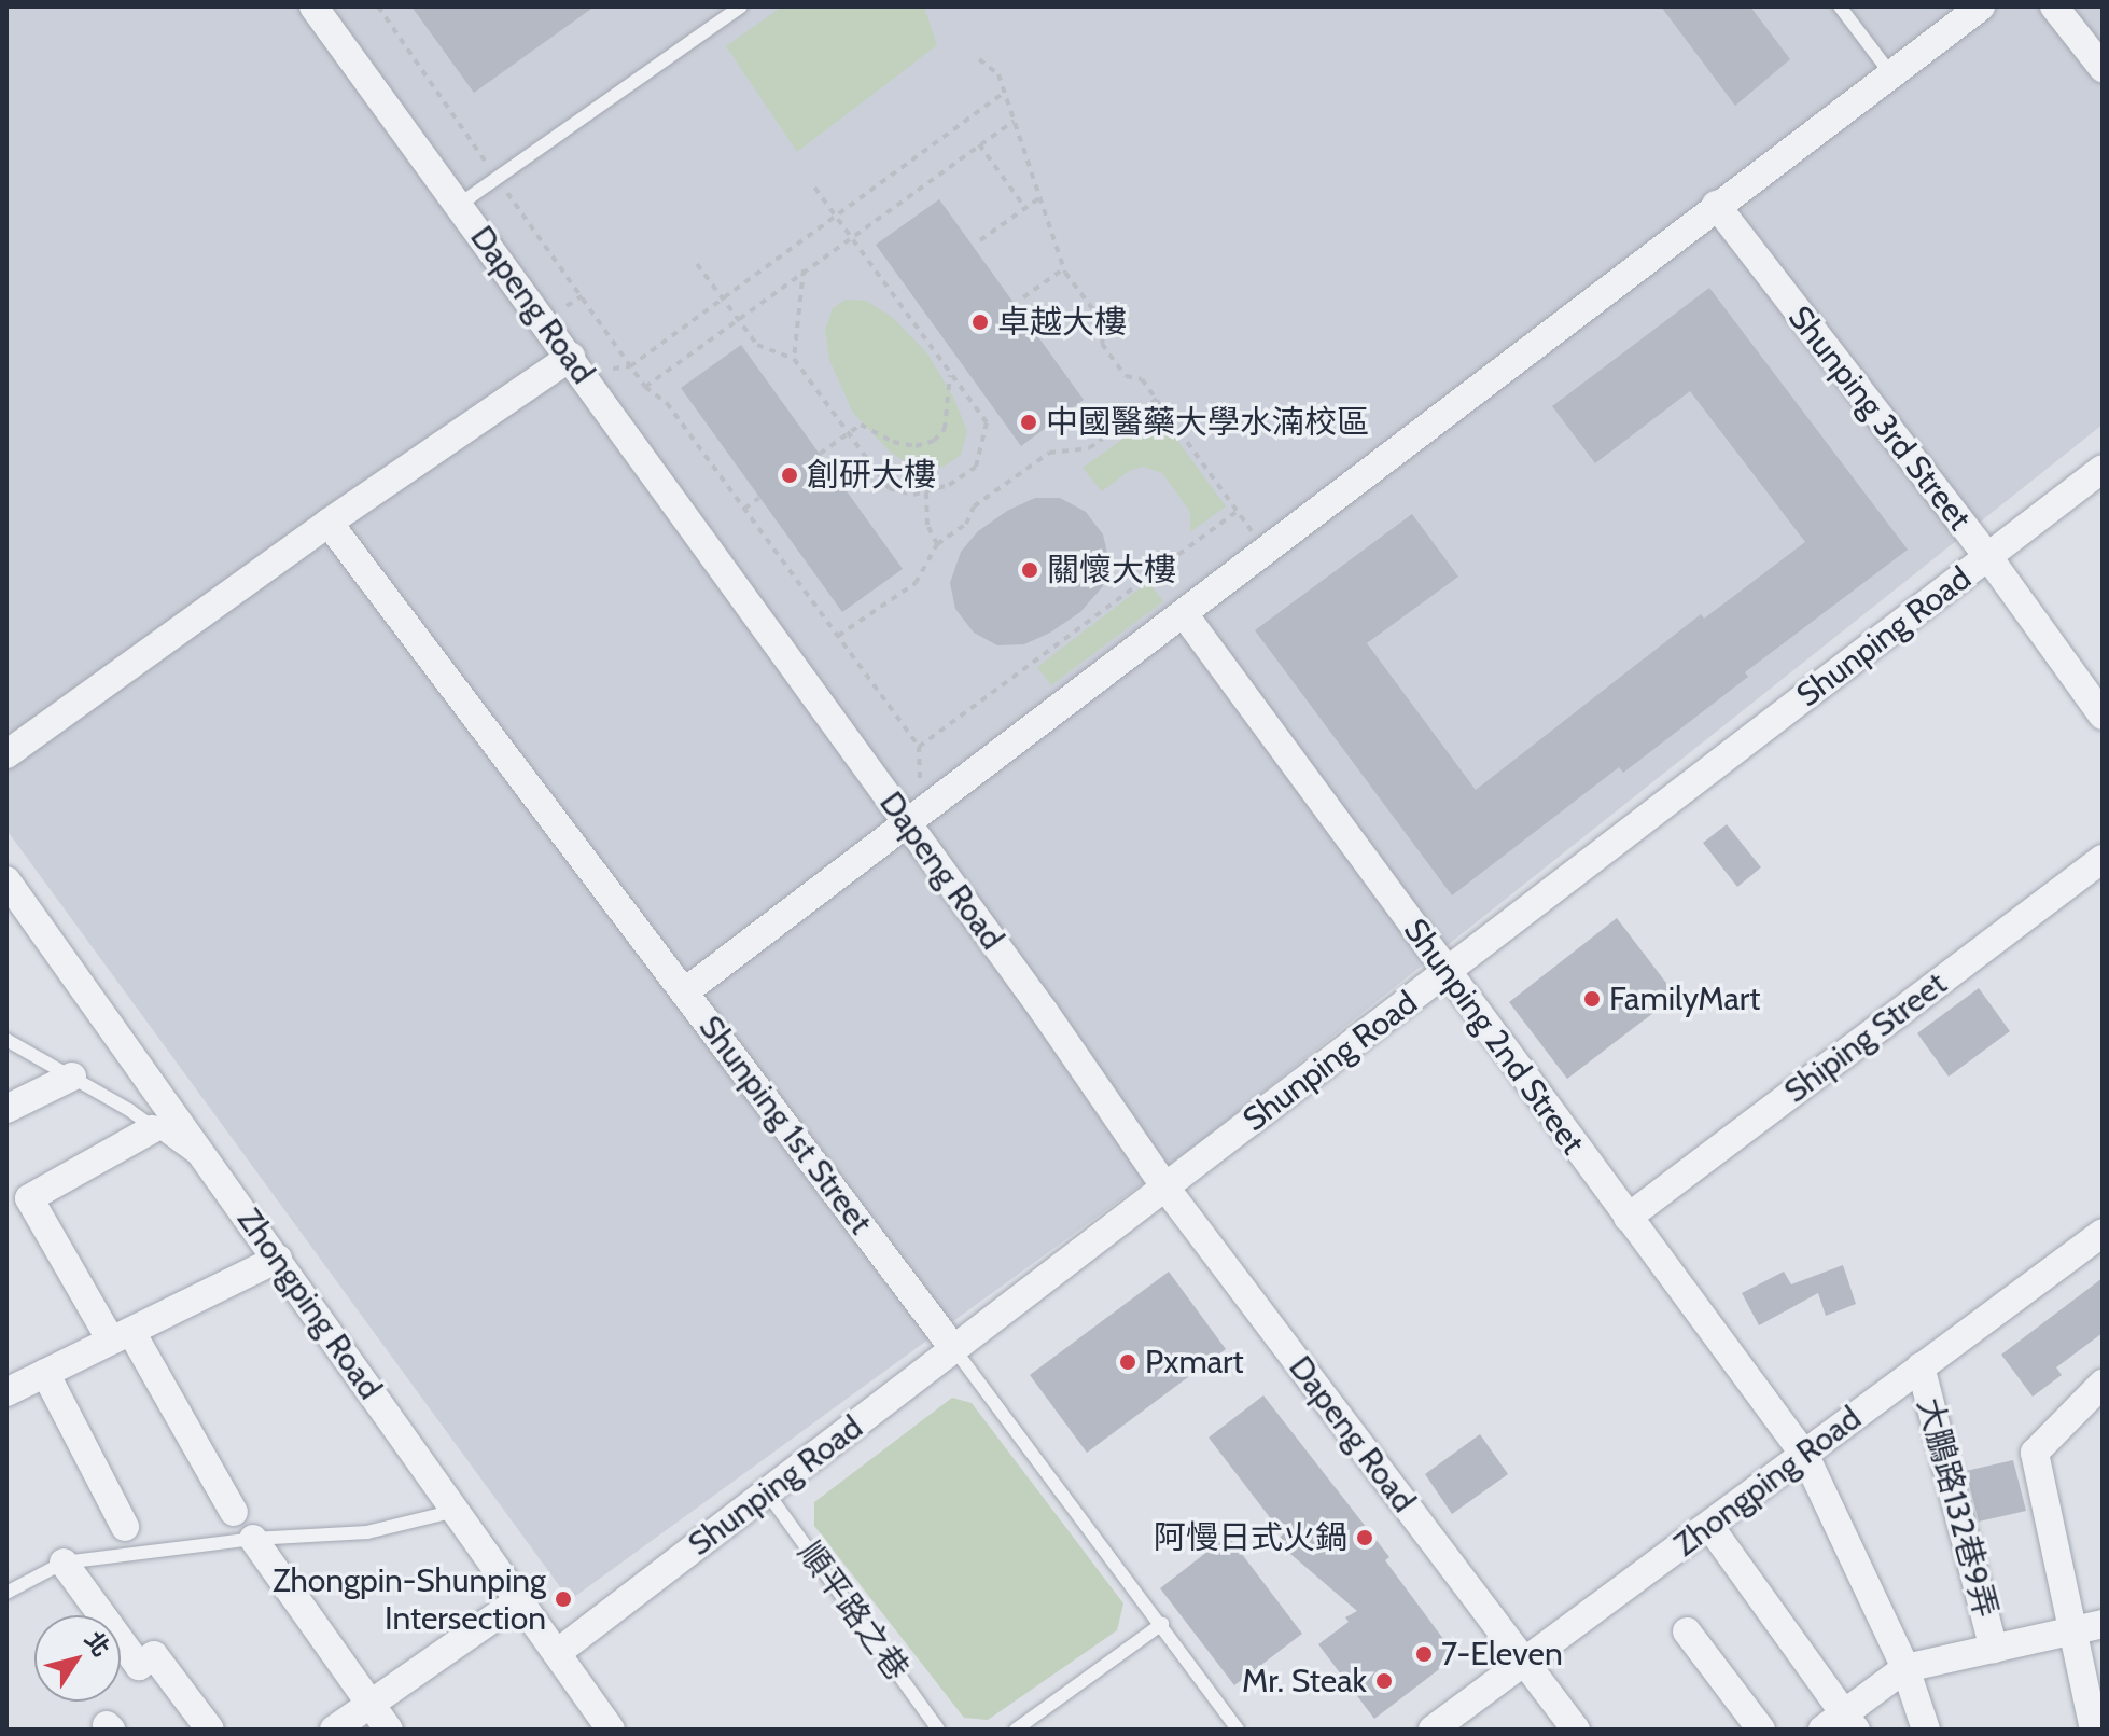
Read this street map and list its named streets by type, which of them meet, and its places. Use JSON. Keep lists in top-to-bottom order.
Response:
{
  "streets": {
    "street": [
      "Dapeng Road",
      "Shunping 3rd Street",
      "Shunping Road",
      "Shunping 2nd Street",
      "Shiping Street",
      "Shunping 1st Street",
      "Zhongping Road",
      "大鵬路132巷9弄"
    ],
    "lane": ["順平路之巷"]
  },
  "crossings": [
    ["Dapeng Road", "Shunping Road"],
    ["Dapeng Road", "Zhongping Road"],
    ["Shunping 3rd Street", "Shunping Road"],
    ["Shunping Road", "Shunping 2nd Street"],
    ["Shunping Road", "Shunping 1st Street"],
    ["Shunping Road", "Zhongping Road"],
    ["Shunping Road", "順平路之巷"],
    ["Shunping 2nd Street", "Shiping Street"],
    ["Shunping 2nd Street", "Zhongping Road"],
    ["Zhongping Road", "大鵬路132巷9弄"]
  ],
  "places": [
    "卓越大樓",
    "中國醫藥大學水湳校區",
    "創研大樓",
    "關懷大樓",
    "FamilyMart",
    "Pxmart",
    "阿慢日式火鍋",
    "Zhongpin-Shunping Intersection",
    "7-Eleven",
    "Mr. Steak"
  ],
  "north": "top right"
}
